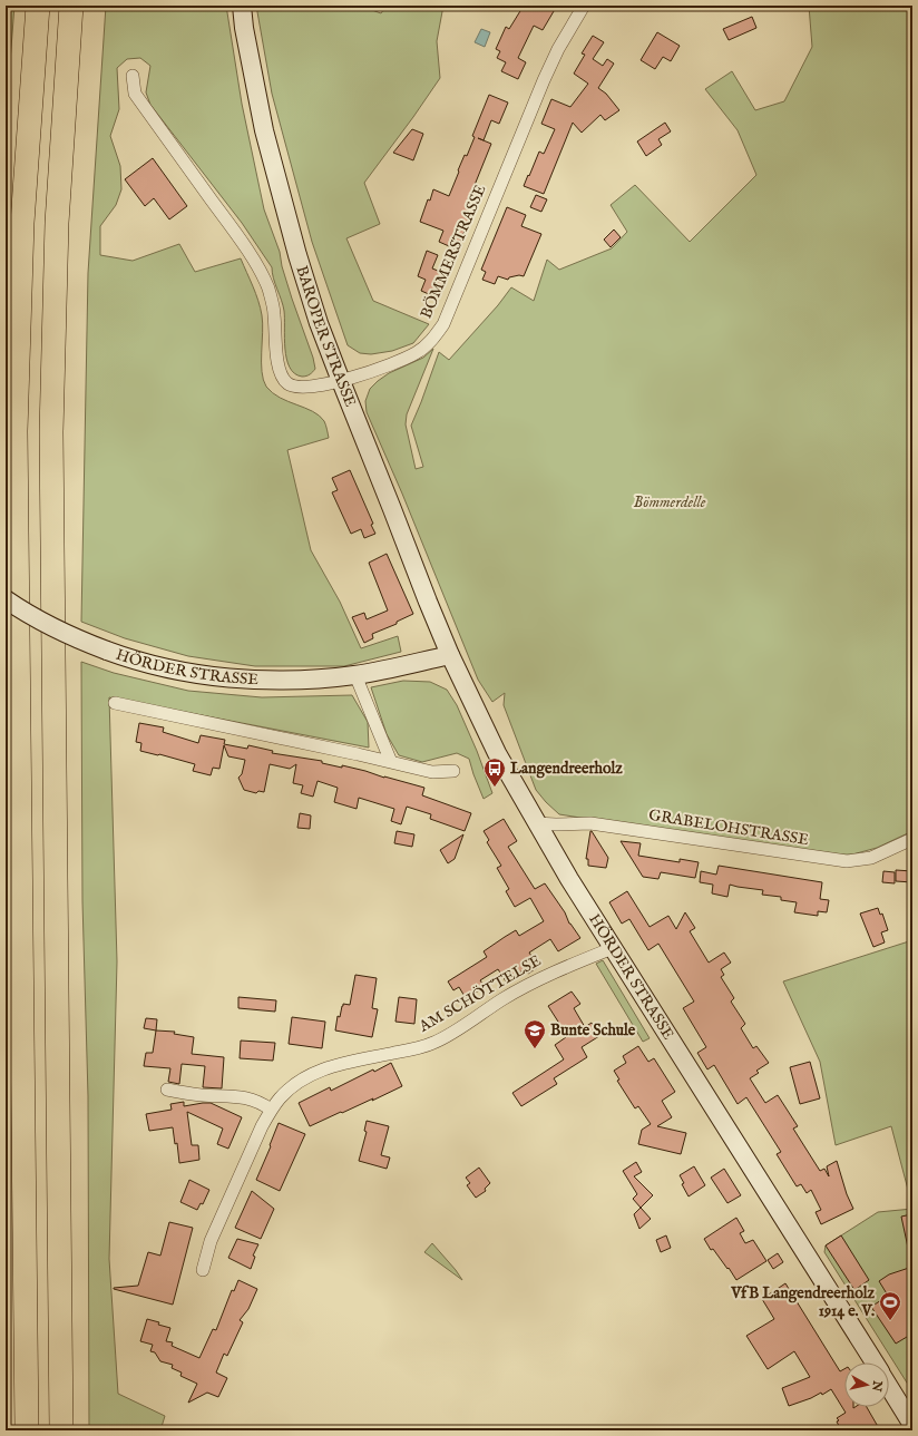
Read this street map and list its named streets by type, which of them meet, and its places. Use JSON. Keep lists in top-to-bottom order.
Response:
{
  "streets": {
    "main road": ["BAROPER STRASSE", "HÖRDER STRASSE"],
    "street": ["BÖMMERSTRASSE", "GRABELOHSTRASSE", "AM SCHÖTTELSE"]
  },
  "crossings": [
    ["BÖMMERSTRASSE", "BAROPER STRASSE"],
    ["BAROPER STRASSE", "HÖRDER STRASSE"],
    ["HÖRDER STRASSE", "GRABELOHSTRASSE"],
    ["HÖRDER STRASSE", "AM SCHÖTTELSE"]
  ],
  "parks": ["Bömmerdelle"],
  "places": {
    "bus stop": ["Langendreerholz"],
    "school or university": ["Bunte Schule"],
    "sports": ["VfB Langendreerholz 1914 e. V."]
  },
  "north": "right"
}
